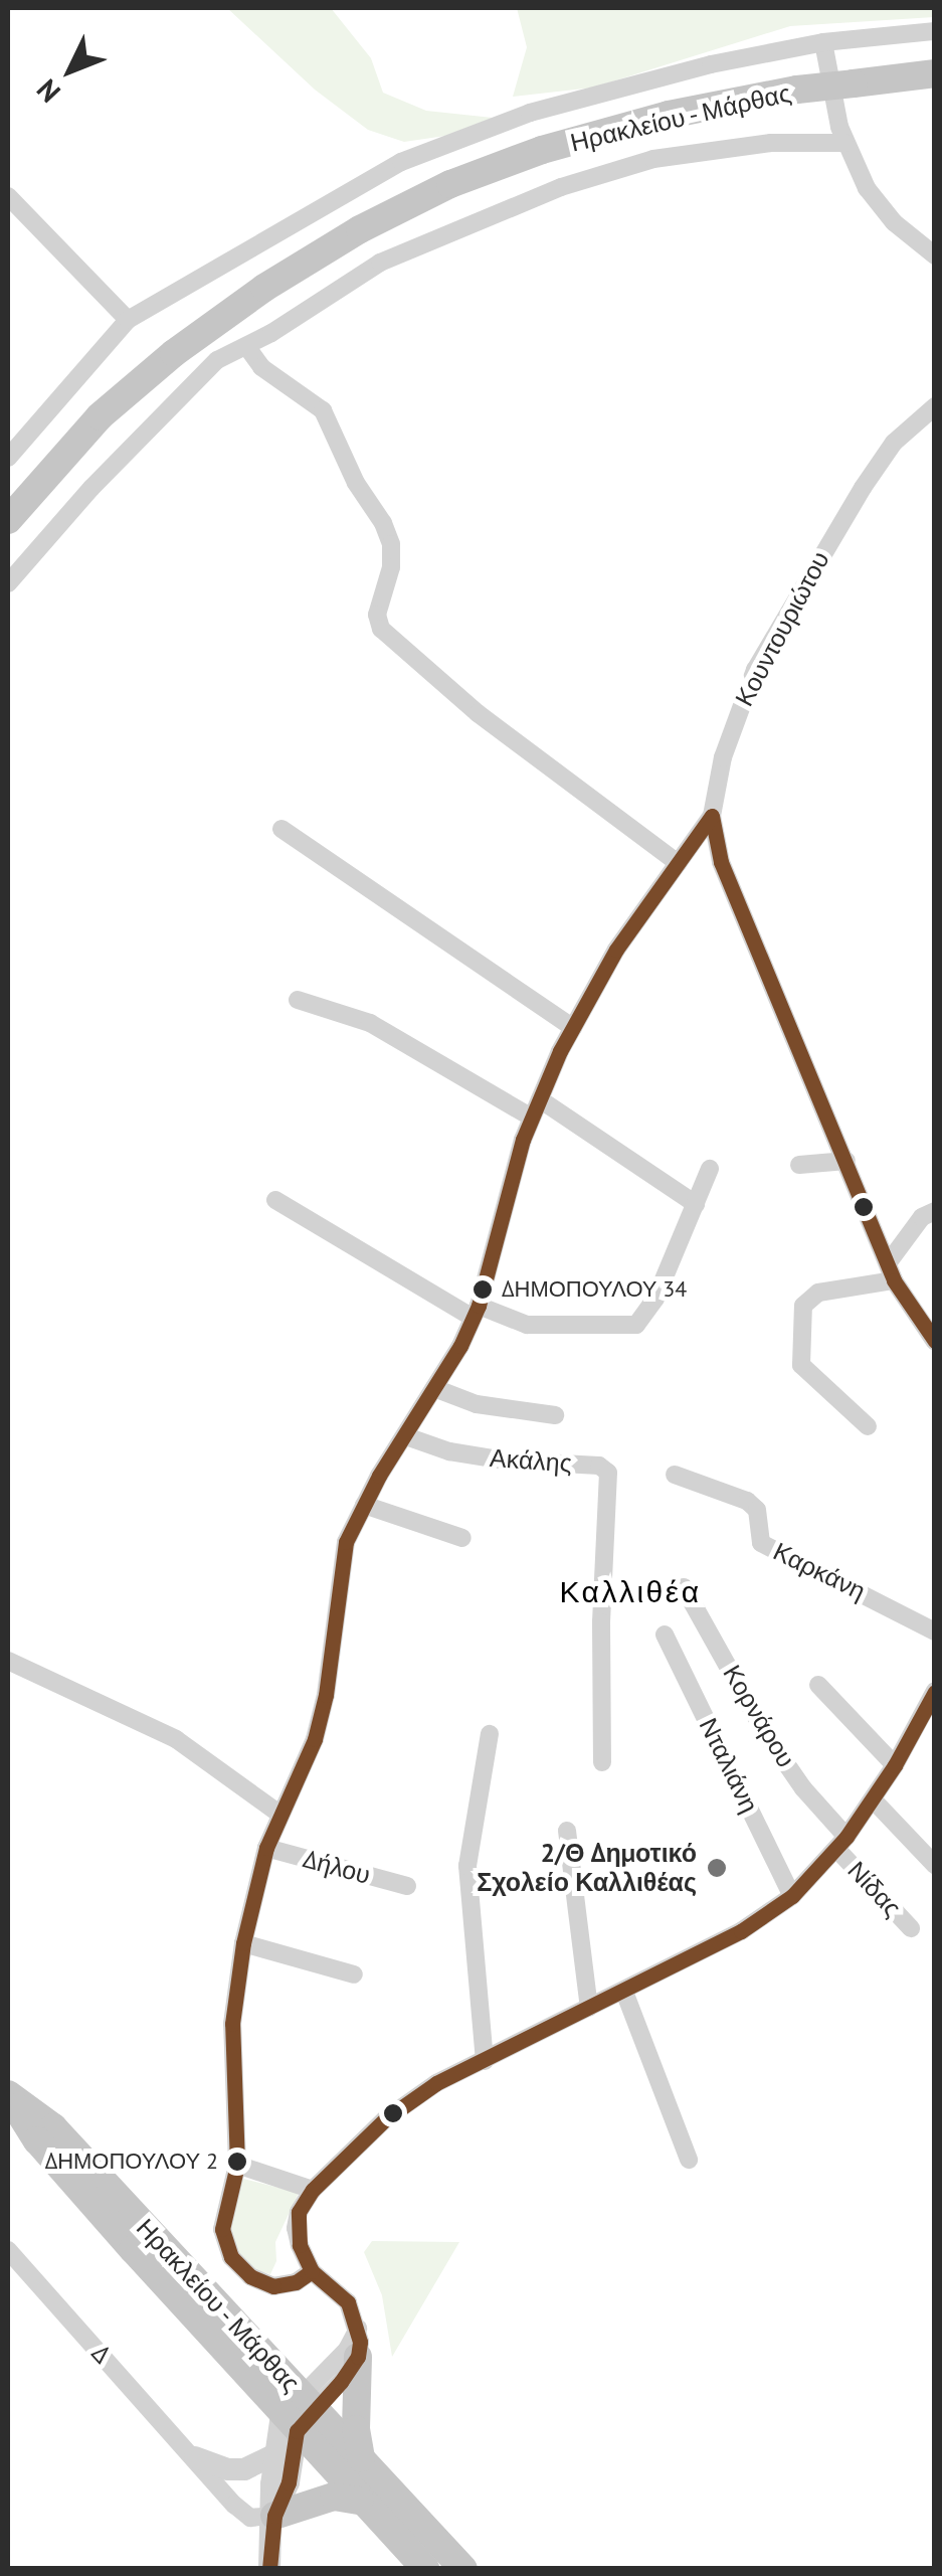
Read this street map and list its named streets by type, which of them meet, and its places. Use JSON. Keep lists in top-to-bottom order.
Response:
{
  "streets": {
    "main road": ["Ηρακλείου - Μάρθας"],
    "street": [
      "Κουντουριώτου",
      "Ακάλης",
      "Καρκάνη",
      "Κορνάρου",
      "Νταλιάνη",
      "Δήλου",
      "Νίδας",
      "Δ"
    ]
  },
  "crossings": [
    ["Κουντουριώτου", "Ακάλης"],
    ["Κουντουριώτου", "Δήλου"],
    ["Κορνάρου", "Νίδας"]
  ],
  "districts": ["Καλλιθέα"],
  "places": ["ΔΗΜΟΠΟΥΛΟΥ 34", "2/Θ Δημοτικό Σχολείο Καλλιθέας", "ΔΗΜΟΠΟΥΛΟΥ 2"],
  "north": "bottom left"
}
